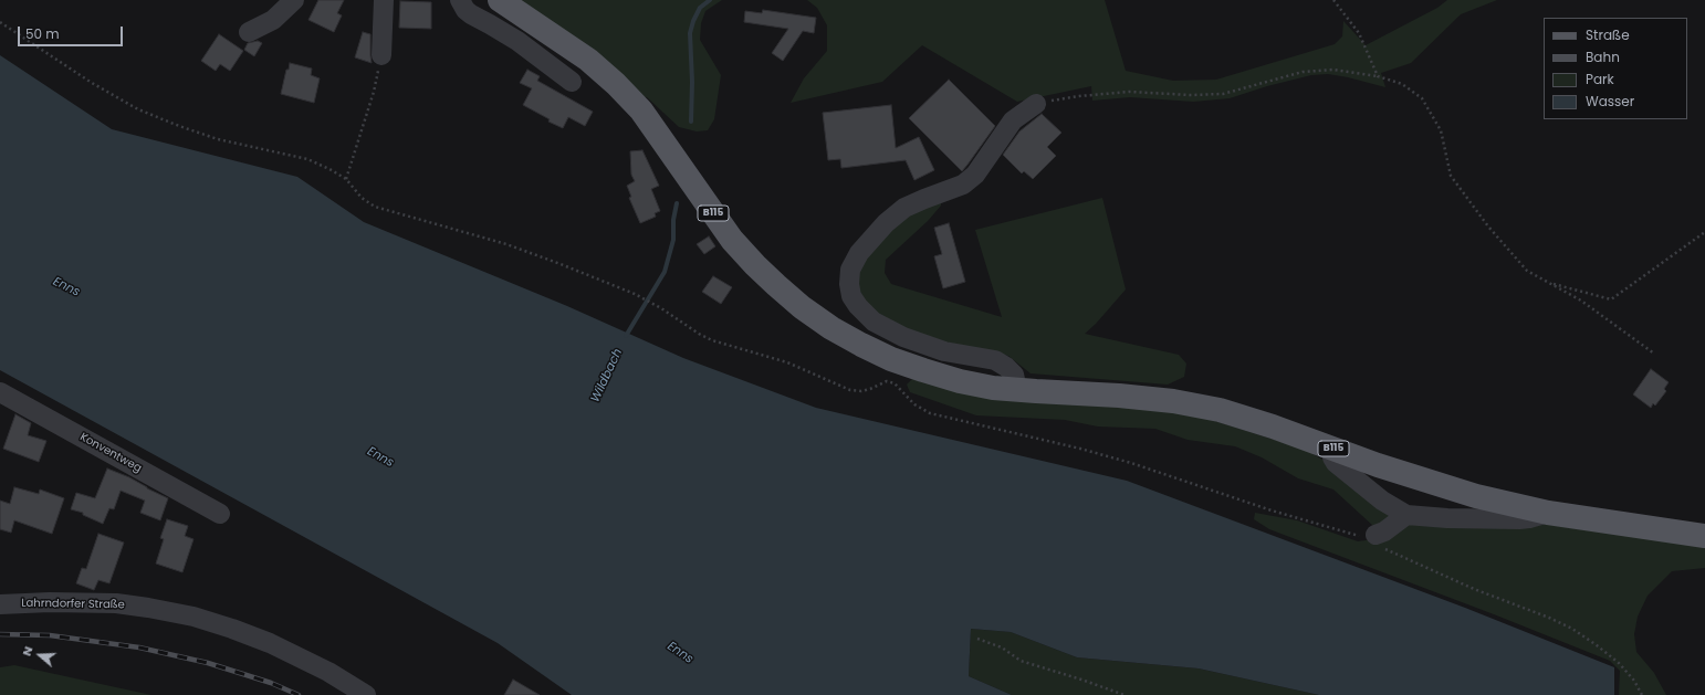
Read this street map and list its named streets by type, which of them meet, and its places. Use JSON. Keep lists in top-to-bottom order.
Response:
{
  "streets": {
    "main road": ["B115"],
    "street": ["Konventweg", "Lahrndorfer Straße"]
  },
  "water": ["Enns", "Wildbach"],
  "legend": [
    "Straße",
    "Bahn",
    "Park",
    "Wasser"
  ],
  "scale_bar": "50 m",
  "north": "left"
}
